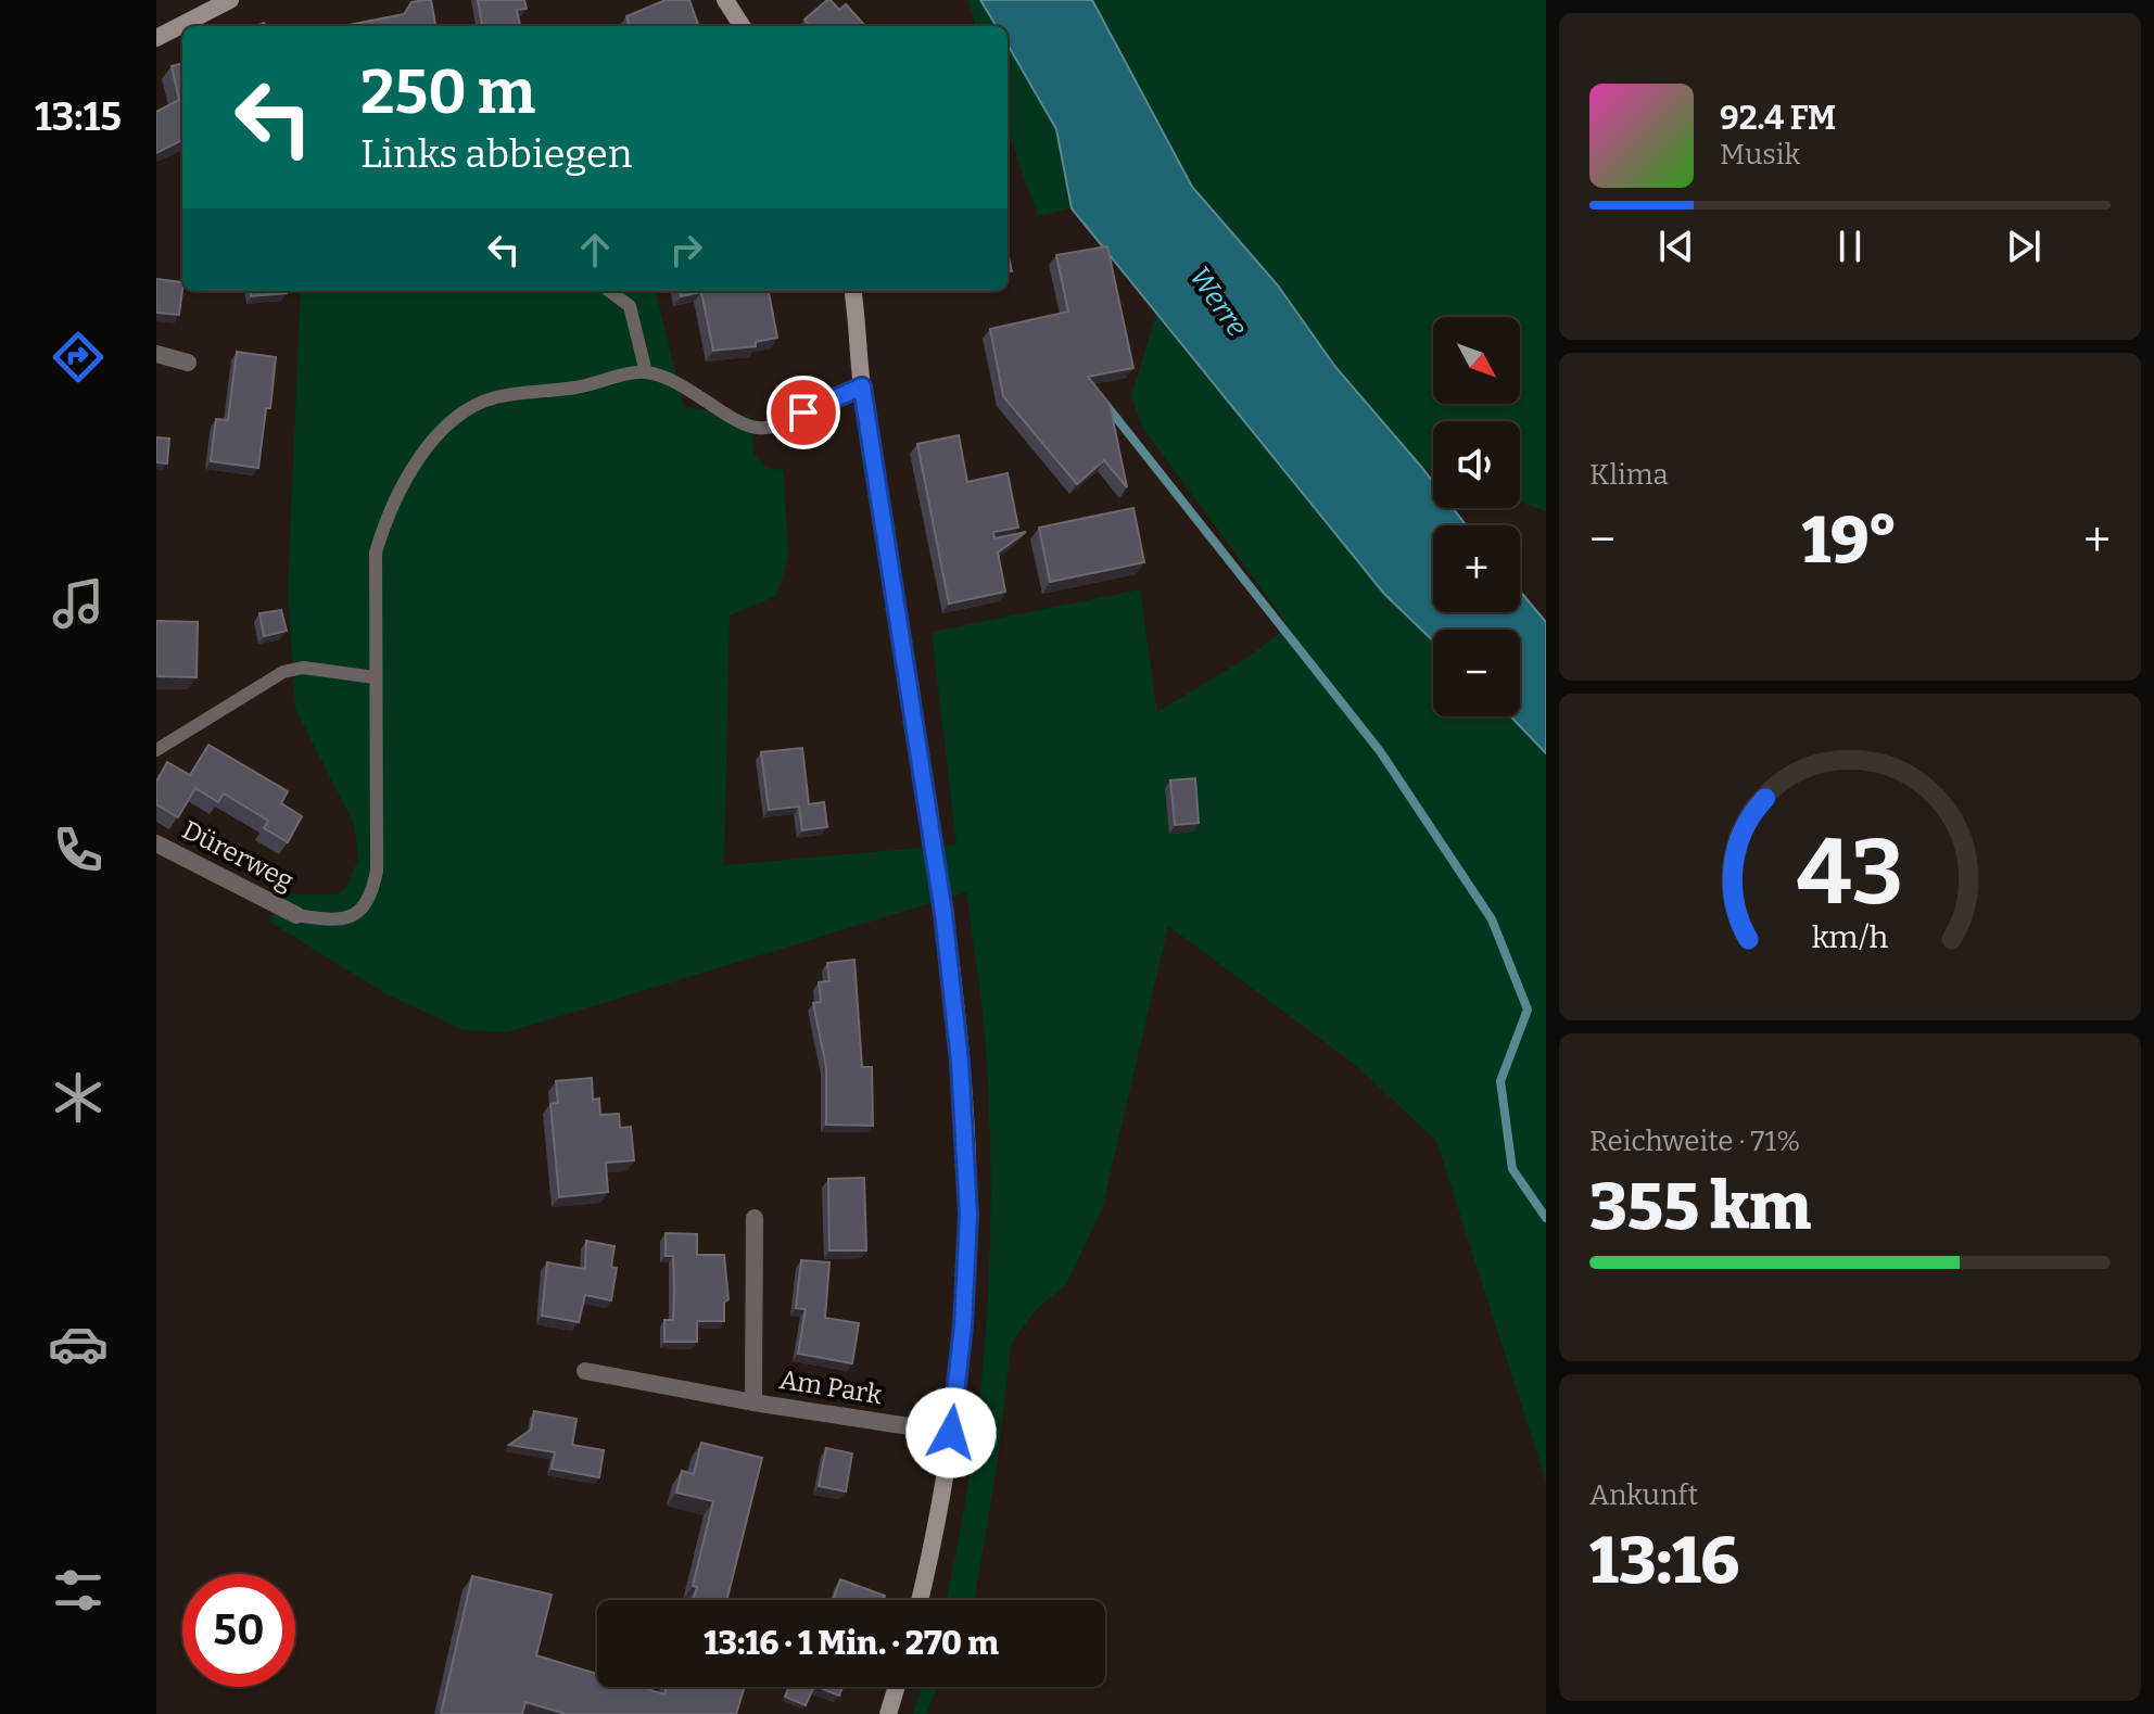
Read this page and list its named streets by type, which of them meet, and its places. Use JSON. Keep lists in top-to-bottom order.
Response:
{
  "streets": {
    "street": ["Dürerweg", "Am Park"]
  },
  "water": ["Werre"],
  "north": "bottom right",
  "page": {
    "tabs": "13:15",
    "turn": ["250 m", "Links abbiegen"],
    "song": ["92.4 FM", "Musik"],
    "map_buttons": ["+", "−"],
    "tile": [
      "Klima",
      ["Reichweite · 71%", "355 km"],
      ["Ankunft", "13:16"]
    ],
    "heat": ["−", "19°", "+"],
    "limit": "50",
    "trip": "13:16 · 1 Min. · 270 m",
    "gauge": ["43", "km/h"]
  }
}
